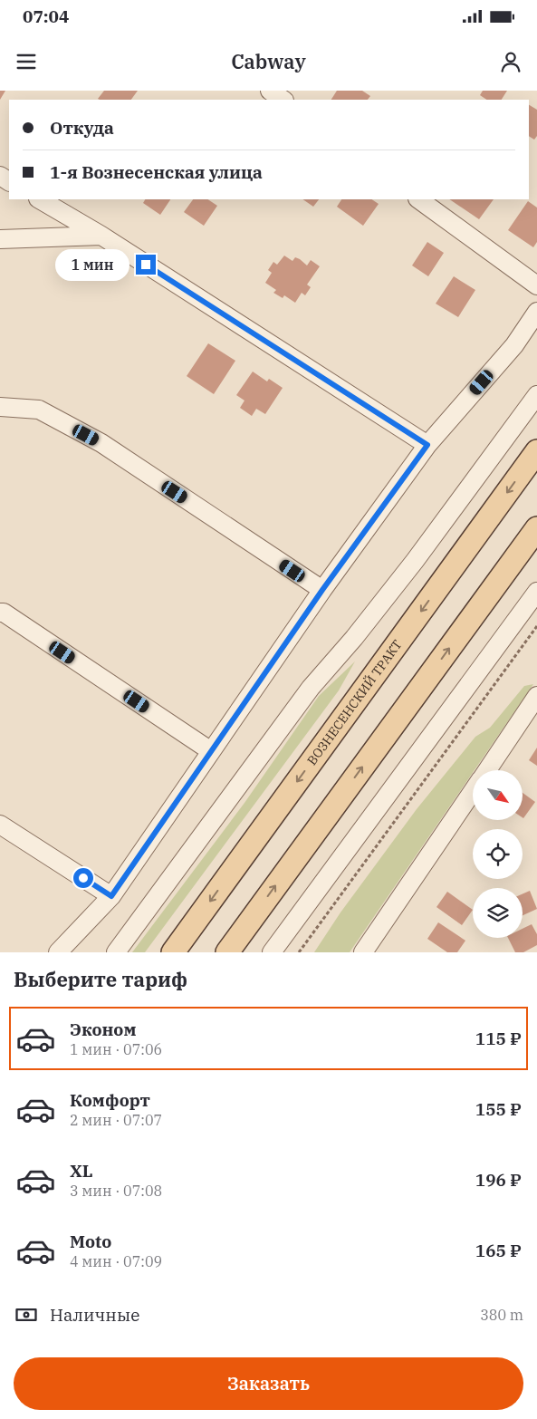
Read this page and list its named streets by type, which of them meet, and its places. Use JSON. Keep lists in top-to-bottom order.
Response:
{
  "streets": {
    "main road": ["ВОЗНЕСЕНСКИЙ ТРАКТ"]
  },
  "north": "bottom right",
  "page": {
    "status": "07:04",
    "header": "Cabway",
    "banner": ["Откуда", "1-я Вознесенская улица"],
    "bubble": "1 мин",
    "heading": "Выберите тариф",
    "list": [
      {
        "name": "Эконом",
        "note": "1 мин · 07:06",
        "value": "115 ₽"
      },
      {
        "name": "Комфорт",
        "note": "2 мин · 07:07",
        "value": "155 ₽"
      },
      {
        "name": "XL",
        "note": "3 мин · 07:08",
        "value": "196 ₽"
      },
      {
        "name": "Moto",
        "note": "4 мин · 07:09",
        "value": "165 ₽"
      }
    ],
    "pay": ["Наличные", "380 m"],
    "buttons": "Заказать"
  }
}
